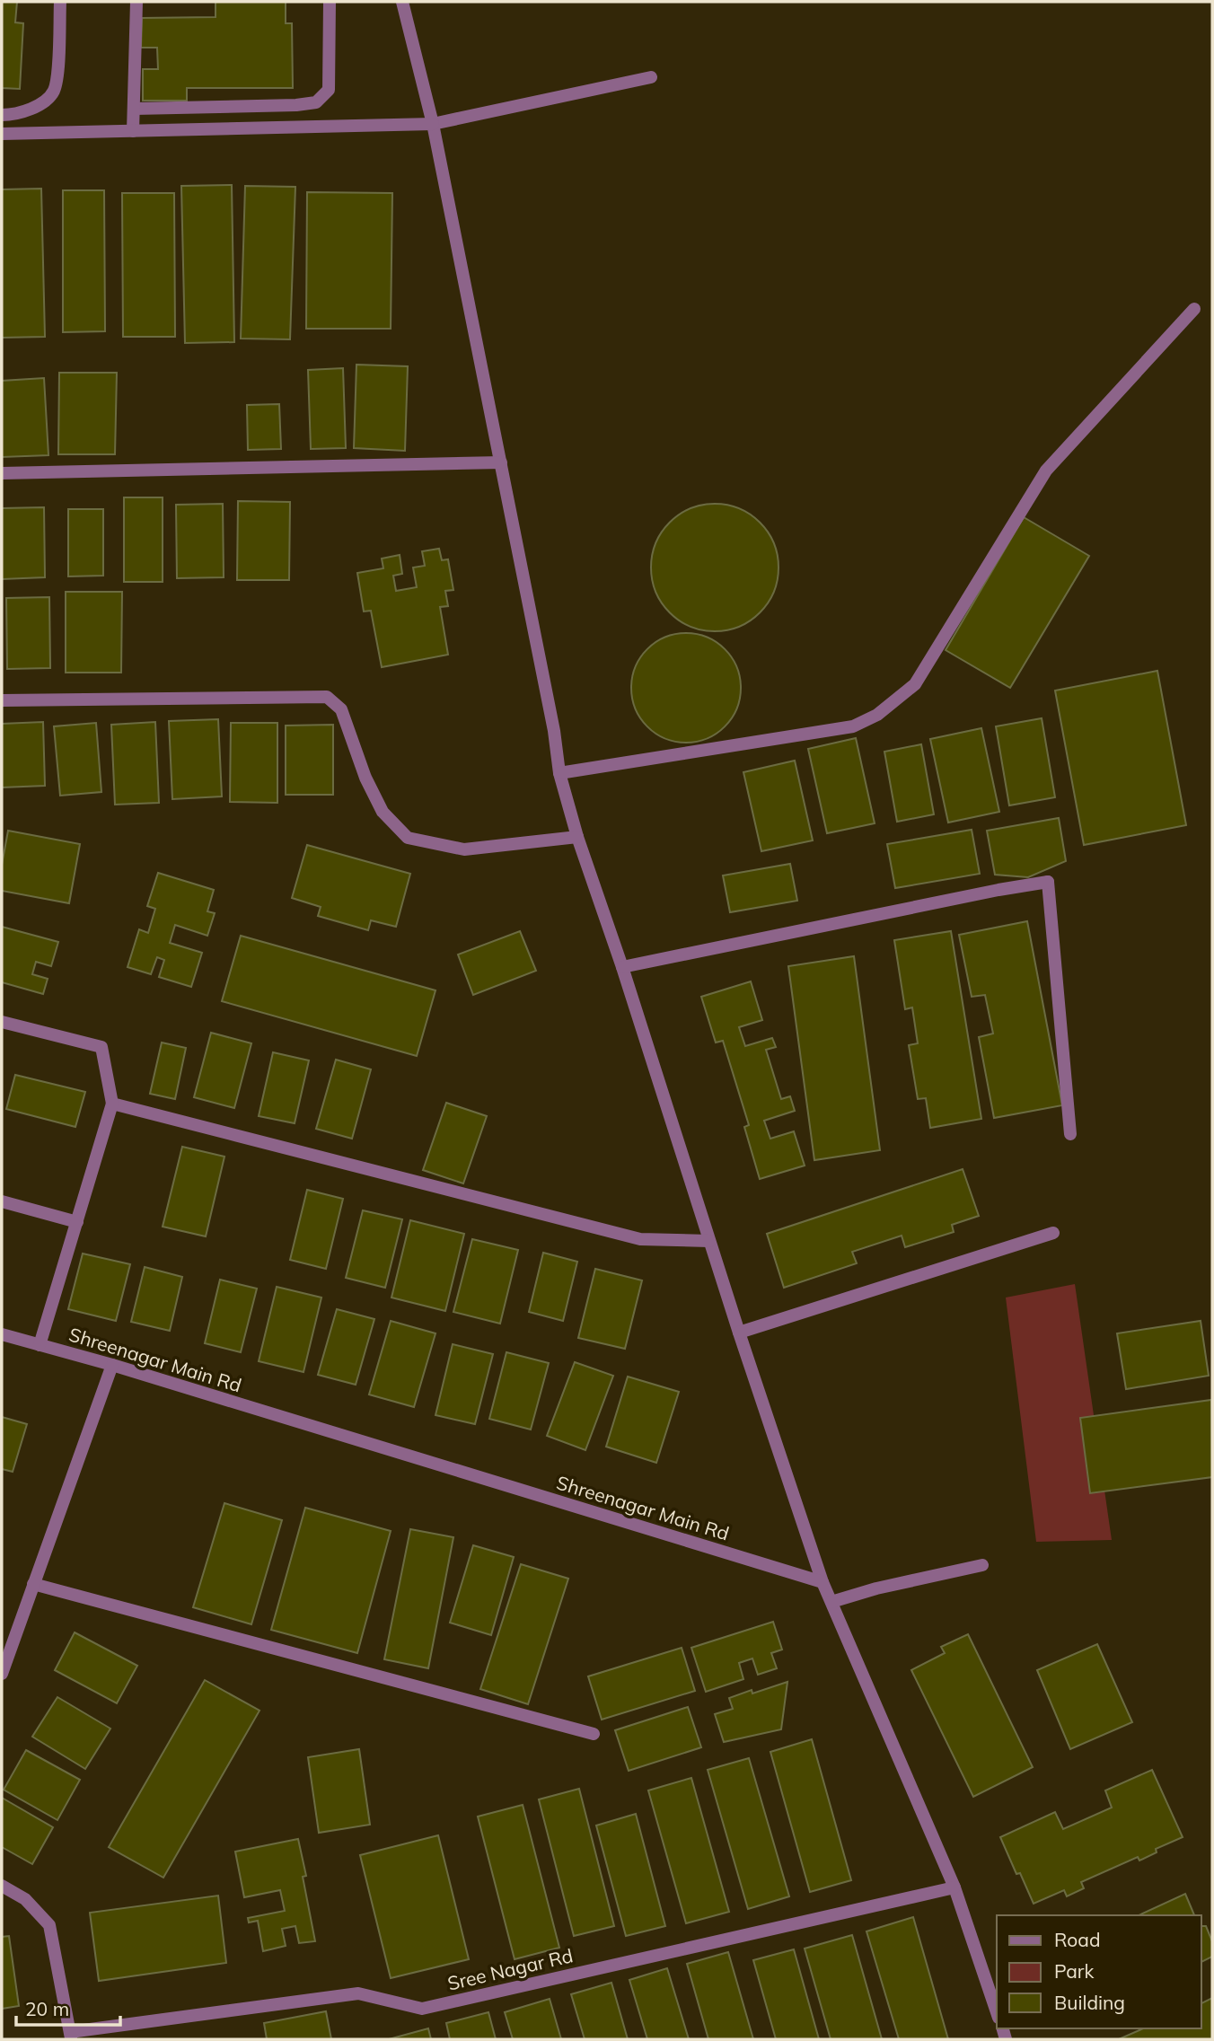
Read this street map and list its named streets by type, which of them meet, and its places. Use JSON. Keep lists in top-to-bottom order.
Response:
{
  "streets": {
    "street": ["Shreenagar Main Rd", "Sree Nagar Rd"]
  },
  "legend": ["Road", "Park", "Building"],
  "scale_bar": "20 m"
}
